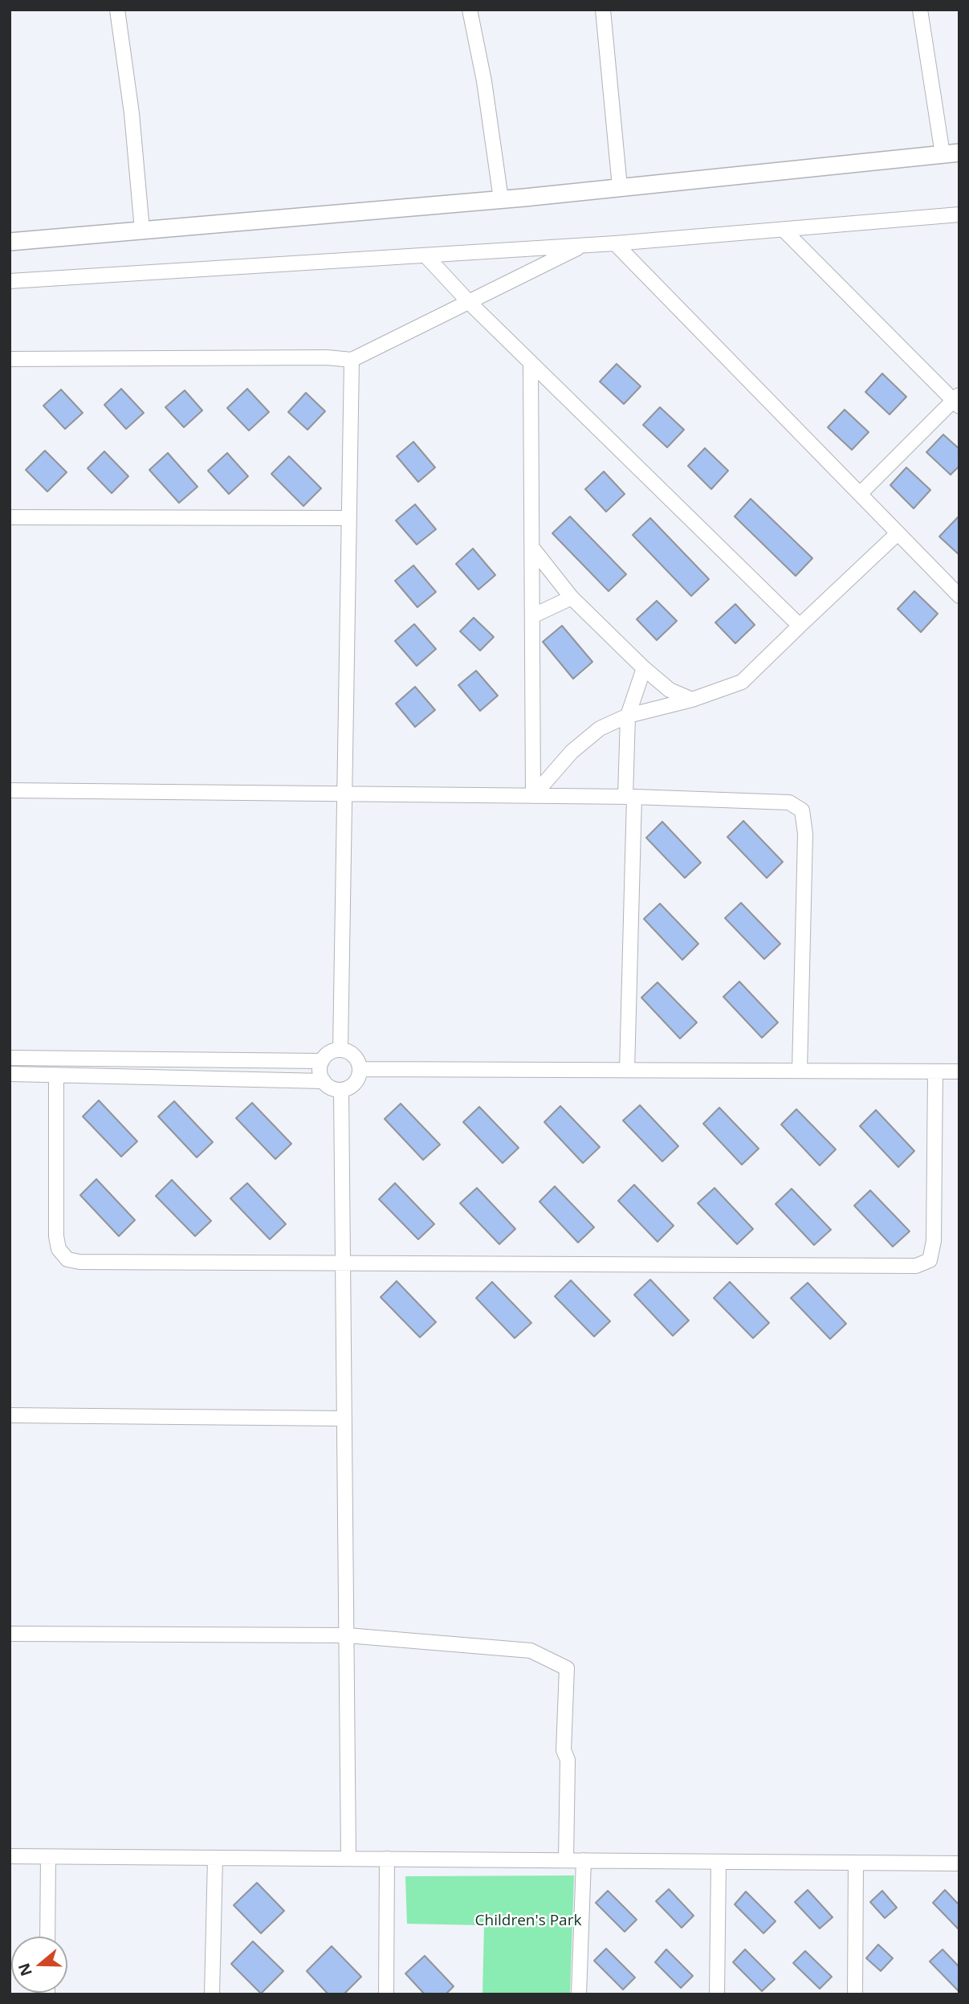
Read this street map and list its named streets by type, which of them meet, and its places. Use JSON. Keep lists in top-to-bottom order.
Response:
{
  "parks": ["Children's Park"],
  "north": "left"
}
